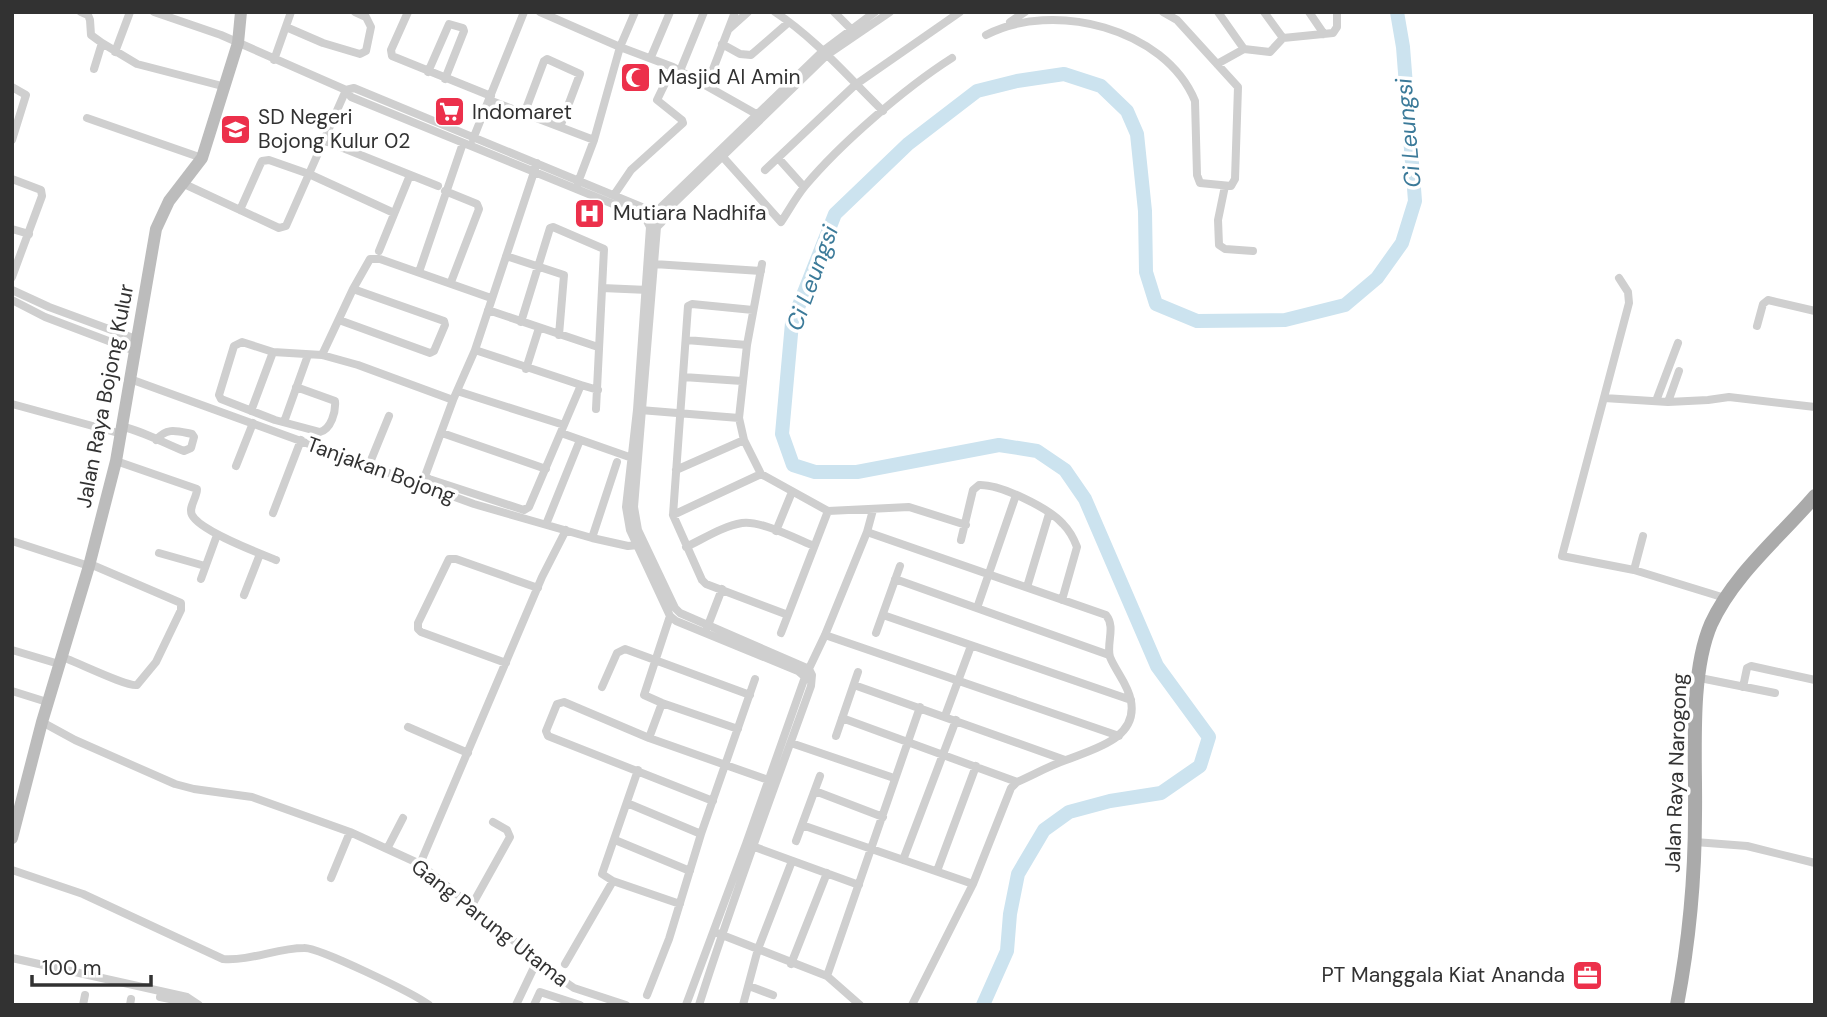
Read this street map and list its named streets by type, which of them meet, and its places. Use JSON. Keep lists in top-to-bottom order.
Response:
{
  "streets": {
    "main road": ["Jalan Raya Bojong Kulur", "Jalan Raya Narogong"],
    "street": ["Tanjakan Bojong", "Gang Parung Utama"]
  },
  "crossings": [
    ["Jalan Raya Bojong Kulur", "Tanjakan Bojong"],
    ["Jalan Raya Bojong Kulur", "Gang Parung Utama"]
  ],
  "water": ["Ci Leungsi"],
  "places": {
    "mosque": ["Masjid Al Amin"],
    "supermarket": ["Indomaret"],
    "school or university": ["SD Negeri Bojong Kulur 02"],
    "hospital": ["Mutiara Nadhifa"],
    "office": ["PT Manggala Kiat Ananda"]
  },
  "scale_bar": "100 m"
}
